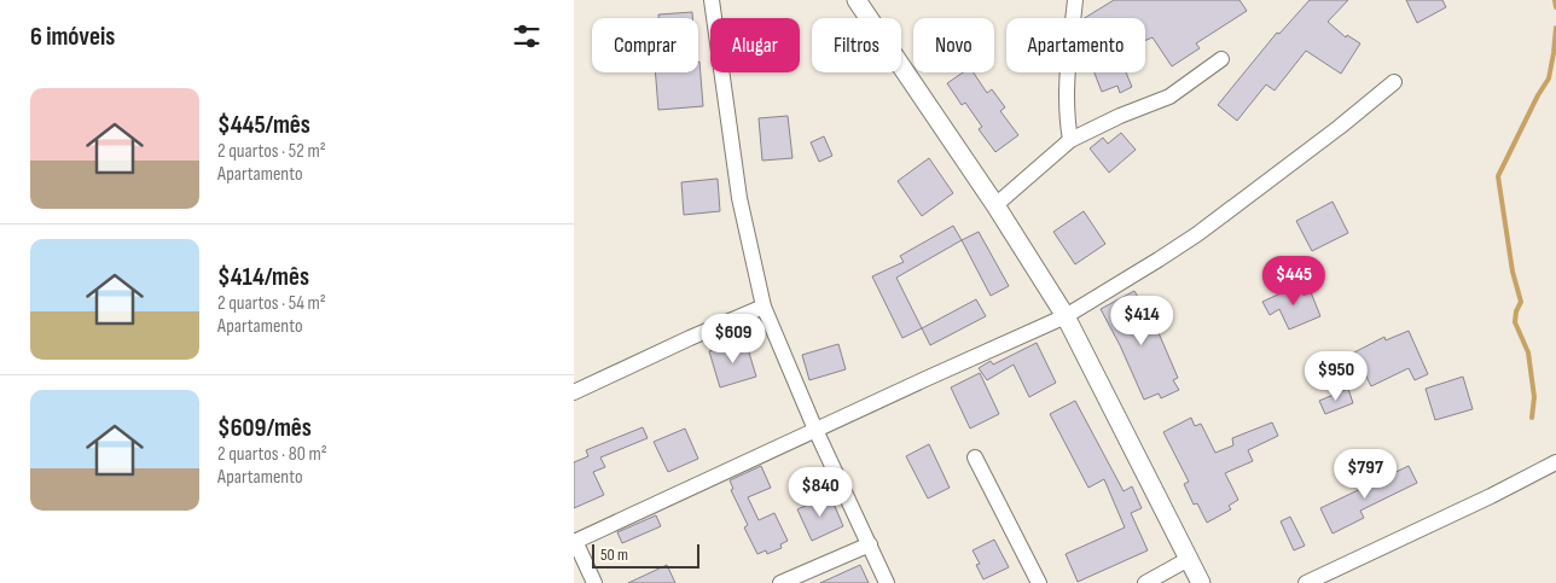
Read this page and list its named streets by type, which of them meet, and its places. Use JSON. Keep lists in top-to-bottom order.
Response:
{
  "scale_bar": "50 m",
  "page": {
    "heading": "6 imóveis",
    "chip": [
      "Comprar",
      "Alugar",
      "Filtros",
      "Novo",
      "Apartamento"
    ],
    "list": [
      {
        "name": "$445/mês",
        "note": "2 quartos · 52 m² · Apartamento"
      },
      {
        "name": "$414/mês",
        "note": "2 quartos · 54 m² · Apartamento"
      },
      {
        "name": "$609/mês",
        "note": "2 quartos · 80 m² · Apartamento"
      }
    ],
    "price": [
      "$445",
      "$414",
      "$609",
      "$950",
      "$797",
      "$840"
    ],
    "scale": "50 m"
  }
}
